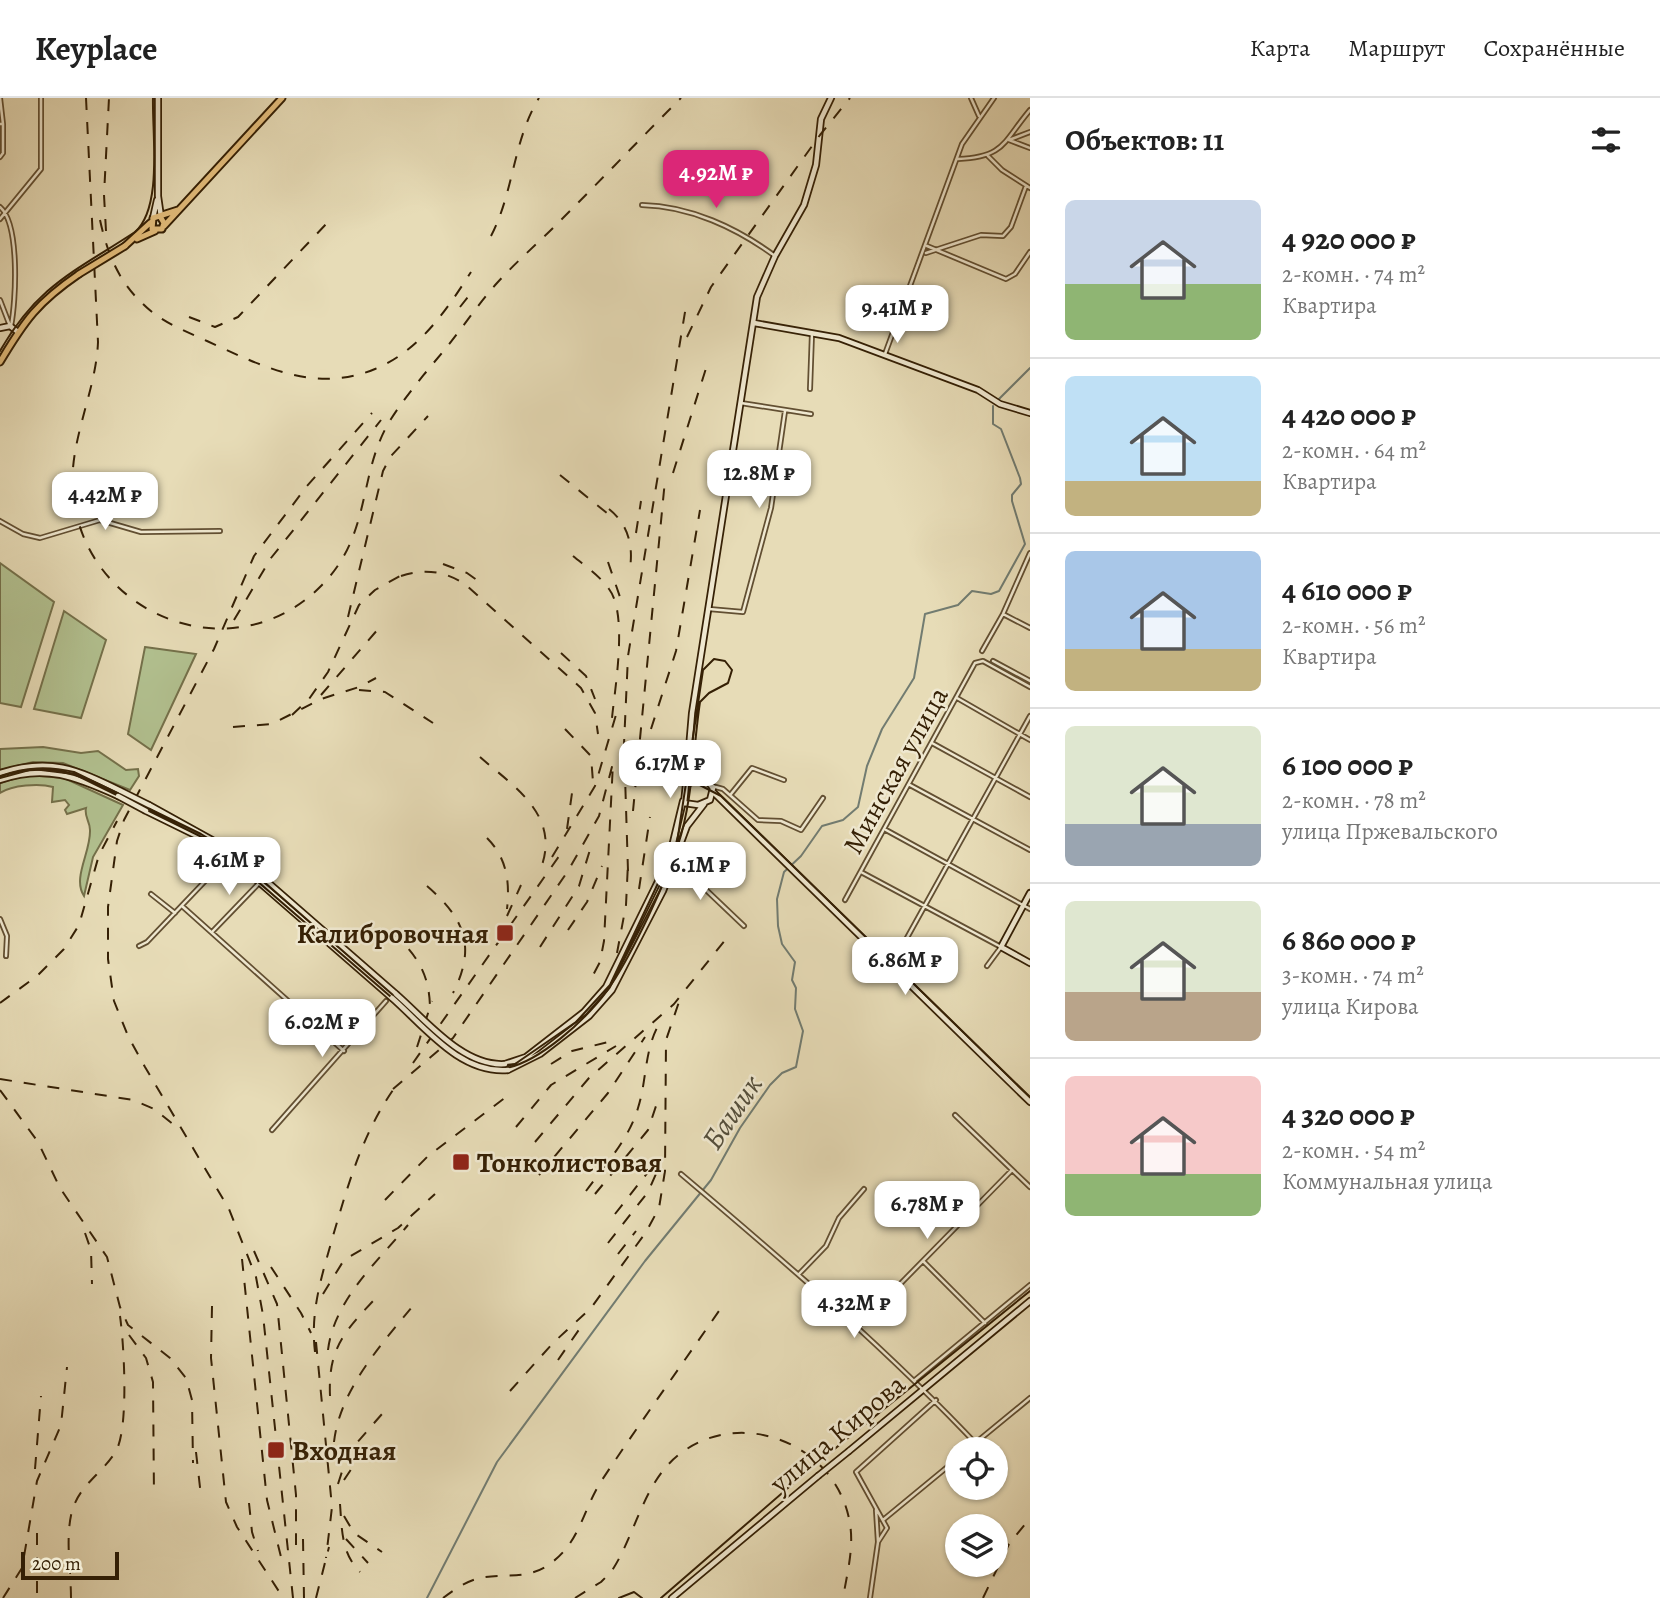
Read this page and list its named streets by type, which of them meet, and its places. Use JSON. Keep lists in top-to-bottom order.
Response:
{
  "streets": {
    "main road": ["улица Кирова"],
    "street": ["Минская улица"]
  },
  "water": ["Башик"],
  "places": {
    "transit": ["Калибровочная", "Тонколистовая", "Входная"]
  },
  "scale_bar": "200 m",
  "page": {
    "header": "Keyplace",
    "nav": ["Карта", "Маршрут", "Сохранённые"],
    "heading": "Объектов: 11",
    "price": [
      "4.92M ₽",
      "9.41M ₽",
      "12.8M ₽",
      "4.42M ₽",
      "6.17M ₽",
      "4.61M ₽",
      "6.1M ₽",
      "6.86M ₽",
      "6.02M ₽",
      "6.78M ₽",
      "4.32M ₽"
    ],
    "list": [
      {
        "name": "4 920 000 ₽",
        "note": "2-комн. · 74 m² · Квартира"
      },
      {
        "name": "4 420 000 ₽",
        "note": "2-комн. · 64 m² · Квартира"
      },
      {
        "name": "4 610 000 ₽",
        "note": "2-комн. · 56 m² · Квартира"
      },
      {
        "name": "6 100 000 ₽",
        "note": "2-комн. · 78 m² · улица Пржевальского"
      },
      {
        "name": "6 860 000 ₽",
        "note": "3-комн. · 74 m² · улица Кирова"
      },
      {
        "name": "4 320 000 ₽",
        "note": "2-комн. · 54 m² · Коммунальная улица"
      }
    ],
    "scale": "200 m"
  }
}
